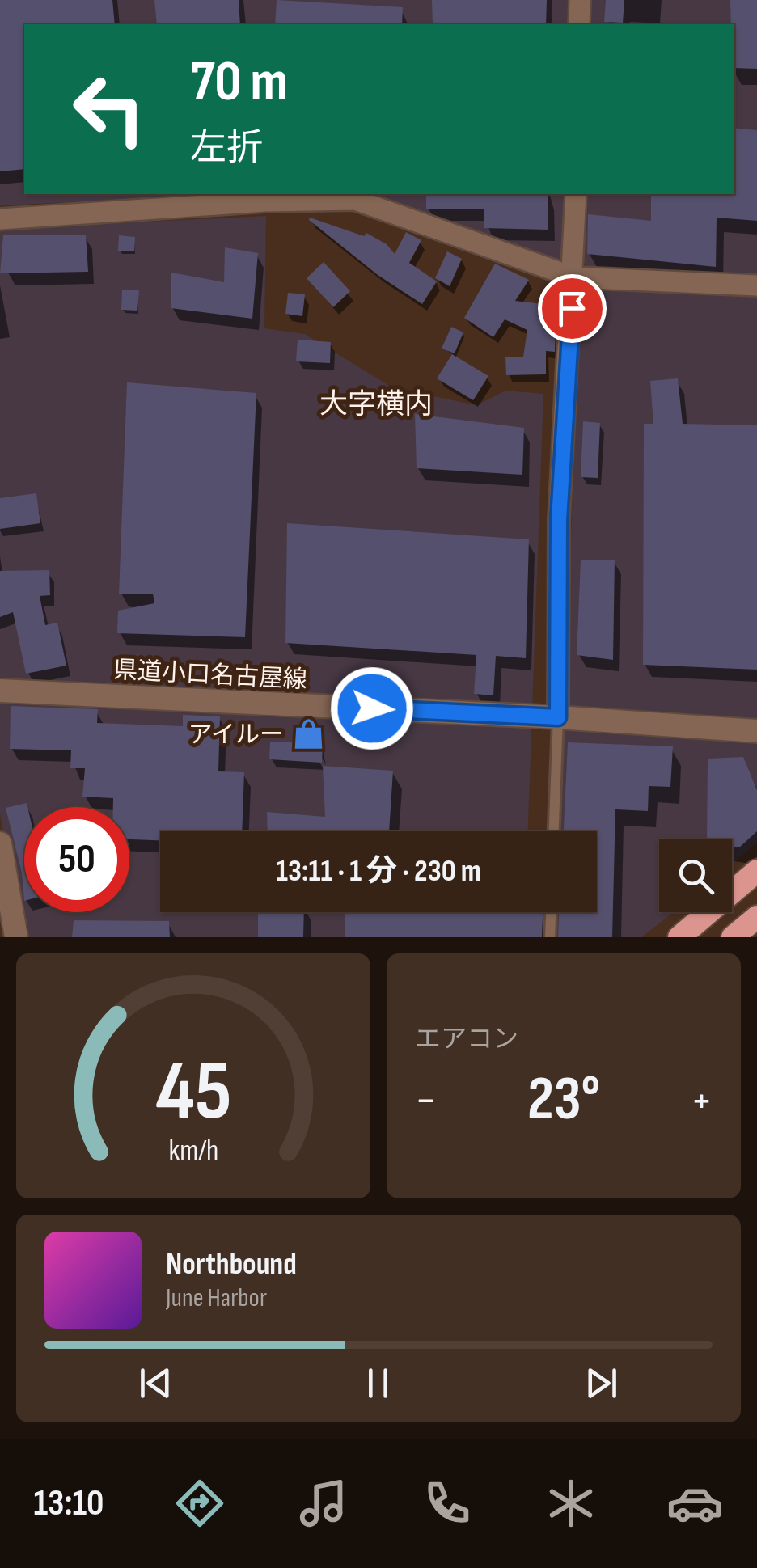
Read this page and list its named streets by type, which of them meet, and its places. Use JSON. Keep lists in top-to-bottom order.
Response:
{
  "streets": {
    "main road": ["県道小口名古屋線"]
  },
  "districts": ["大字横内"],
  "places": {
    "shop": ["アイルー"]
  },
  "page": {
    "turn": ["70 m", "左折"],
    "limit": "50",
    "trip": "13:11 · 1 分 · 230 m",
    "tile": "エアコン",
    "heat": ["−", "23°", "+"],
    "song": ["Northbound", "June Harbor"],
    "tabs": "13:10",
    "gauge": ["45", "km/h"]
  }
}
